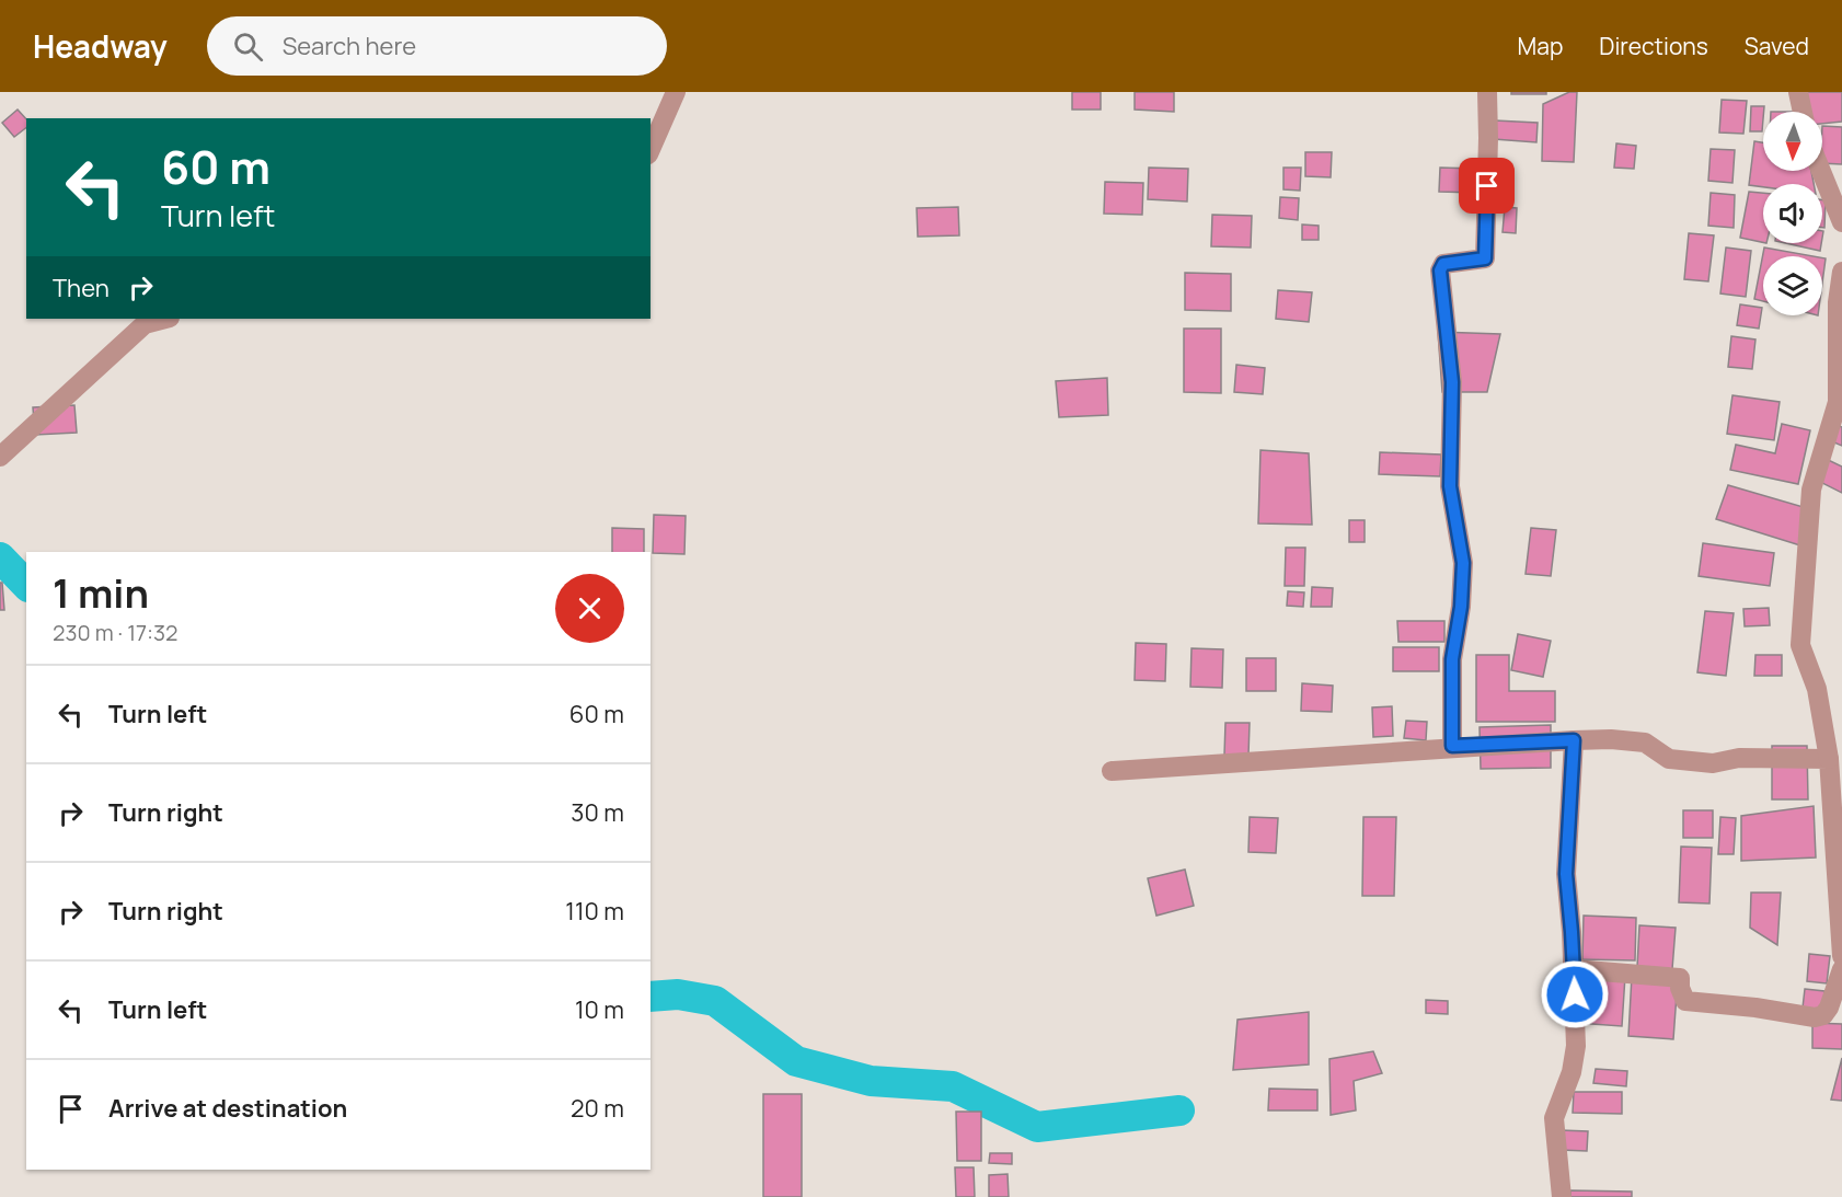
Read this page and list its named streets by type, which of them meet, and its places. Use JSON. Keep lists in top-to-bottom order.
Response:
{
  "north": "bottom",
  "page": {
    "header": "Headway",
    "search": "Search here",
    "nav": ["Map", "Directions", "Saved"],
    "turn": ["60 m", "Turn left"],
    "then": "Then",
    "heading": ["1 min", "230 m · 17:32"],
    "list": [
      {
        "name": "Turn left",
        "value": "60 m"
      },
      {
        "name": "Turn right",
        "value": "30 m"
      },
      {
        "name": "Turn right",
        "value": "110 m"
      },
      {
        "name": "Turn left",
        "value": "10 m"
      },
      {
        "name": "Arrive at destination",
        "value": "20 m"
      }
    ]
  }
}
